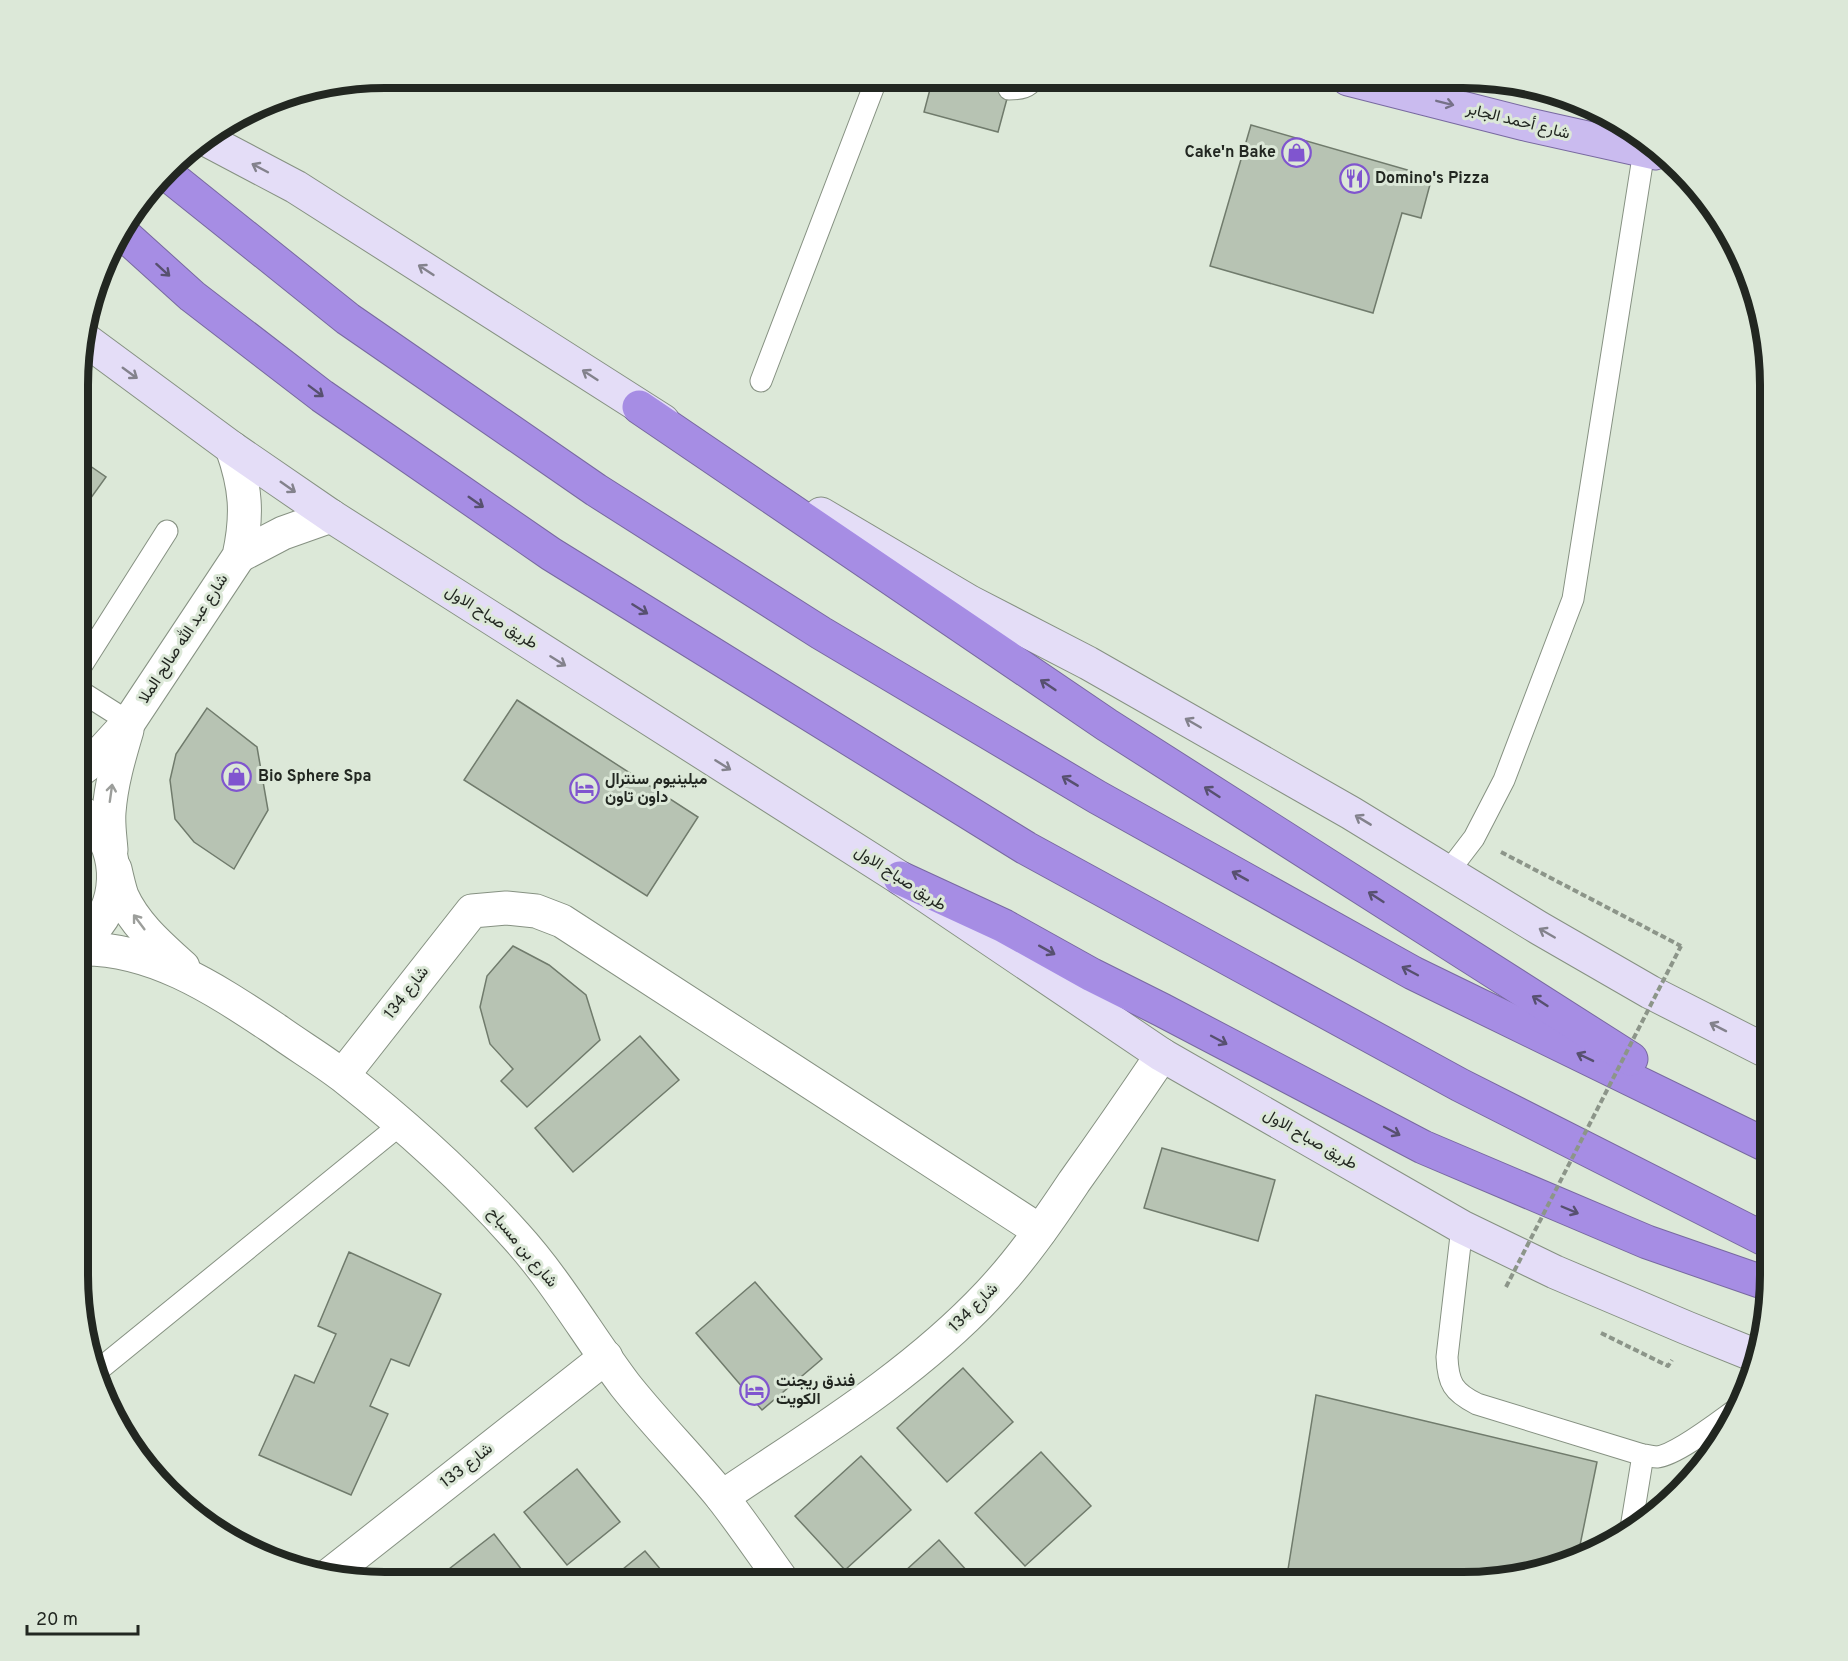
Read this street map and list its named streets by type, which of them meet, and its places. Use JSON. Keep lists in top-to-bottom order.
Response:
{
  "streets": {
    "main road": ["شارع أحمد الجابر", "طريق صباح الاول"],
    "street": [
      "شارع عبد الله صالح الملا",
      "شارع 134",
      "شارع بن مسباح",
      "شارع 133"
    ]
  },
  "crossings": [
    ["طريق صباح الاول", "شارع عبد الله صالح الملا"],
    ["طريق صباح الاول", "شارع 134"],
    ["شارع عبد الله صالح الملا", "شارع بن مسباح"],
    ["شارع 134", "شارع بن مسباح"],
    ["شارع بن مسباح", "شارع 133"]
  ],
  "one_way": ["شارع أحمد الجابر"],
  "places": {
    "shop": ["Cake'n Bake", "Bio Sphere Spa"],
    "restaurant": ["Domino's Pizza"],
    "hotel": ["ميلينيوم سنترال داون تاون", "فندق ريجنت الكويت"]
  },
  "scale_bar": "20 m"
}
